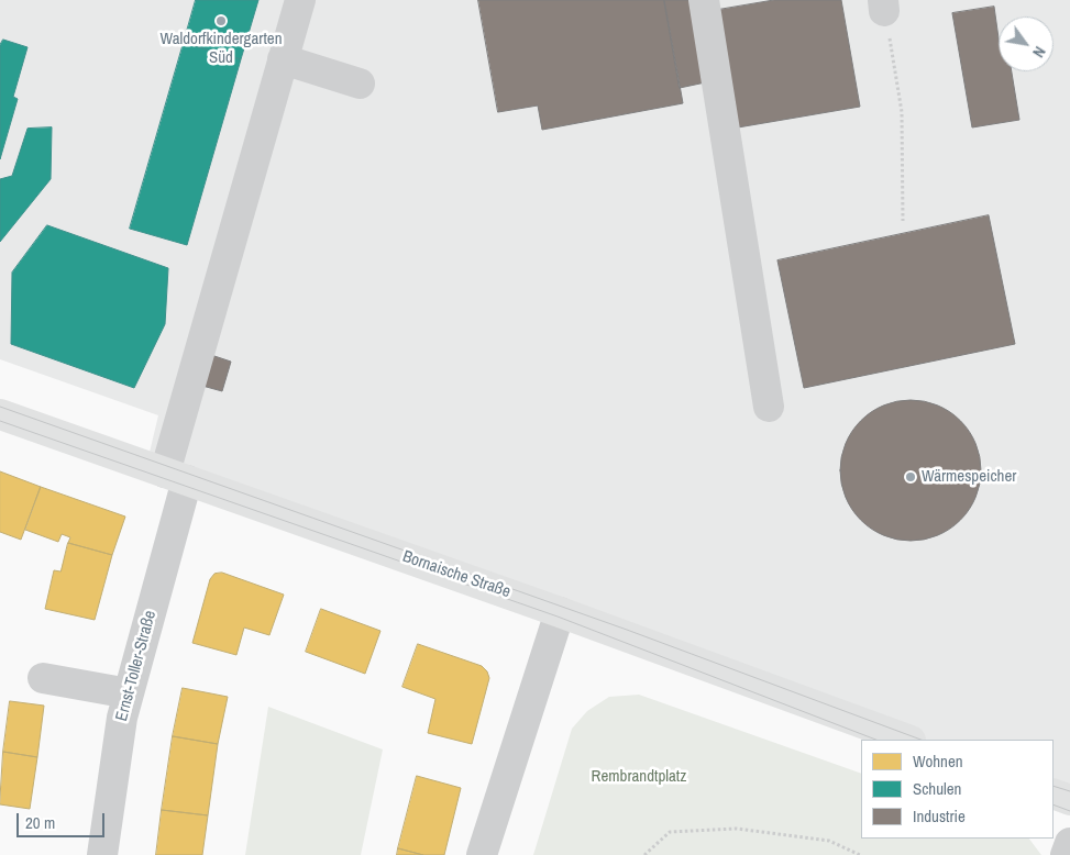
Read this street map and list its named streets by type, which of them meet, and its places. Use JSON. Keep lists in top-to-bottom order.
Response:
{
  "streets": {
    "main road": ["Bornaische Straße"],
    "street": ["Ernst-Toller-Straße"]
  },
  "crossings": [
    ["Bornaische Straße", "Ernst-Toller-Straße"]
  ],
  "parks": ["Rembrandtplatz"],
  "places": ["Waldorfkindergarten Süd", "Wärmespeicher"],
  "legend": ["Wohnen", "Schulen", "Industrie"],
  "scale_bar": "20 m",
  "north": "bottom right"
}
